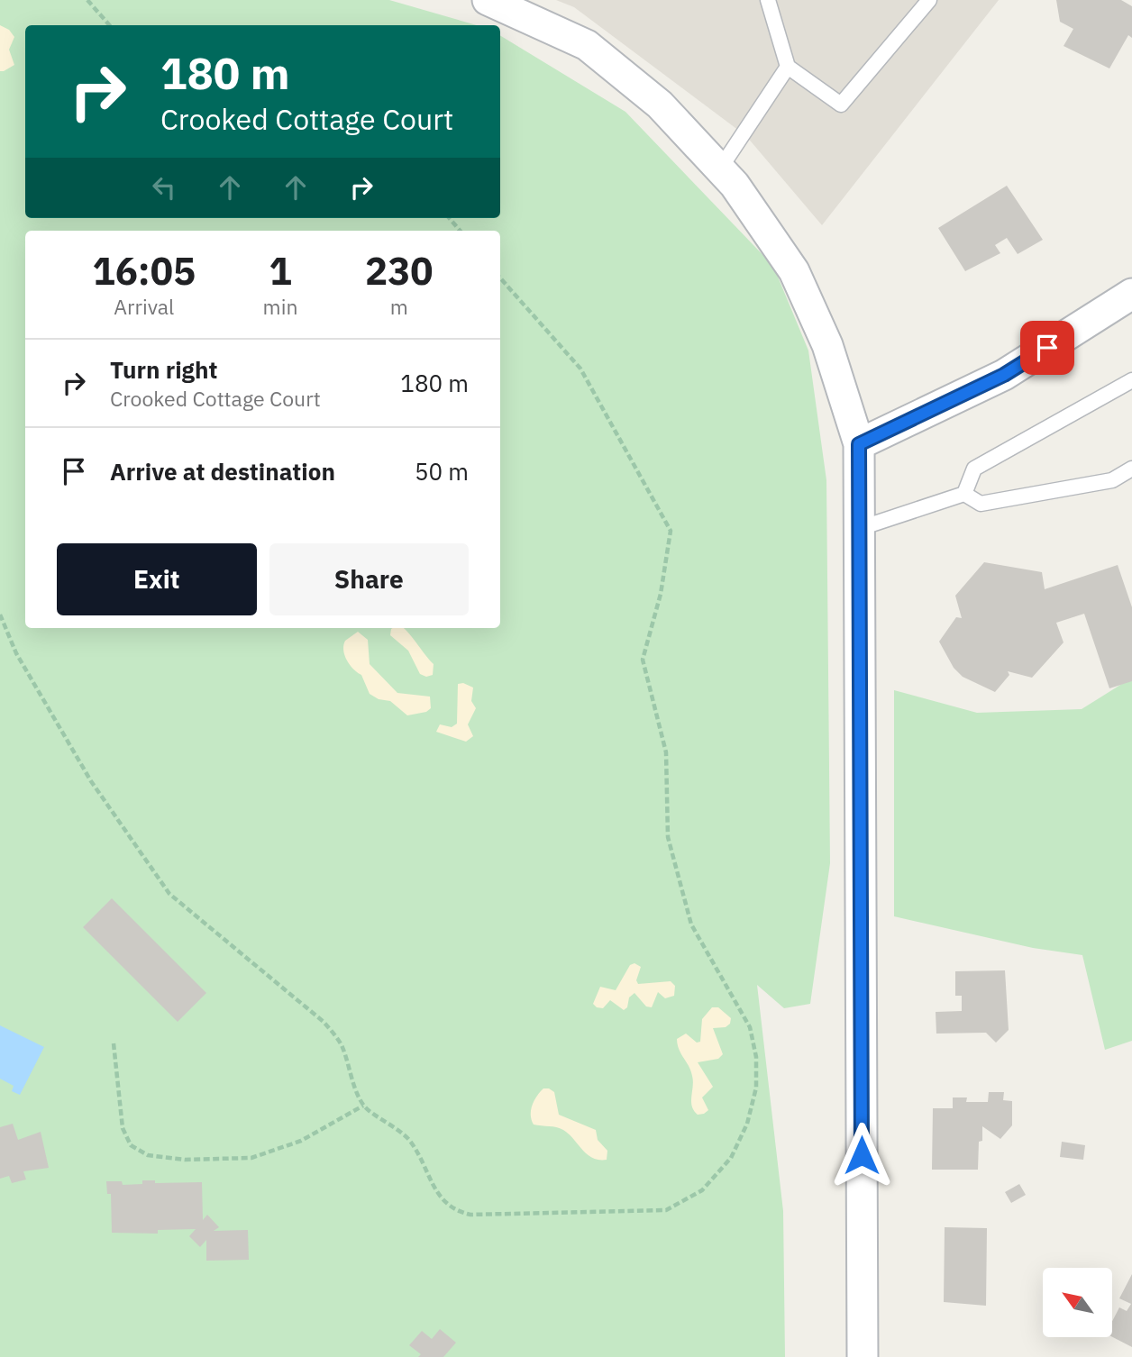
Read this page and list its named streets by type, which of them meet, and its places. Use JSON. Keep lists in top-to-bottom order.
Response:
{
  "north": "top left",
  "page": {
    "turn": ["180 m", "Crooked Cottage Court"],
    "eta": [
      "16:05",
      "Arrival",
      "1",
      "min",
      "230",
      "m"
    ],
    "list": [
      {
        "name": "Turn right",
        "note": "Crooked Cottage Court",
        "value": "180 m"
      },
      {
        "name": "Arrive at destination",
        "value": "50 m"
      }
    ],
    "buttons": ["Exit", "Share"]
  }
}
